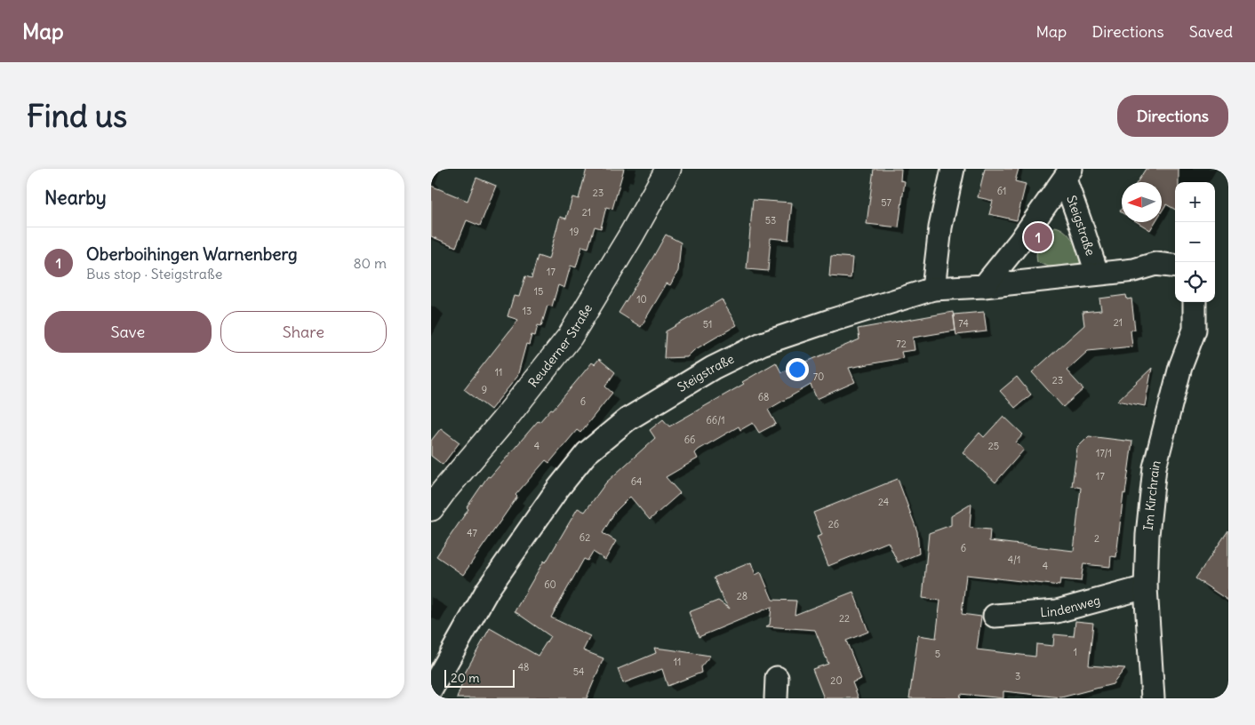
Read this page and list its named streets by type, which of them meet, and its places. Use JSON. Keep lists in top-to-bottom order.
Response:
{
  "streets": {
    "street": [
      "Steigstraße",
      "Reuderner Straße",
      "Im Kirchrain",
      "Lindenweg"
    ]
  },
  "crossings": [
    ["Im Kirchrain", "Lindenweg"]
  ],
  "house_numbers": [
    "61",
    "23",
    "57",
    "21",
    "53",
    "19",
    "17",
    "15",
    "10",
    "13",
    "21",
    "74",
    "51",
    "72",
    "11",
    "70",
    "23",
    "9",
    "68",
    "6",
    "66/1",
    "66",
    "4",
    "25",
    "17/1",
    "17",
    "64",
    "24",
    "26",
    "47",
    "62",
    "2",
    "6",
    "4/1",
    "4",
    "60",
    "28",
    "22",
    "1",
    "5",
    "11",
    "48",
    "54",
    "3",
    "20"
  ],
  "scale_bar": "20 m",
  "north": "left",
  "page": {
    "header": "Map",
    "nav": ["Map", "Directions", "Saved"],
    "buttons": [
      "Directions",
      ["Save", "Share"]
    ],
    "title": "Find us",
    "heading": "Nearby",
    "map_buttons": ["+", "−"],
    "pins": "1",
    "list": [
      {
        "mark": "1",
        "name": "Oberboihingen Warnenberg",
        "note": "Bus stop · Steigstraße",
        "value": "80 m"
      }
    ],
    "scale": "20 m"
  }
}
